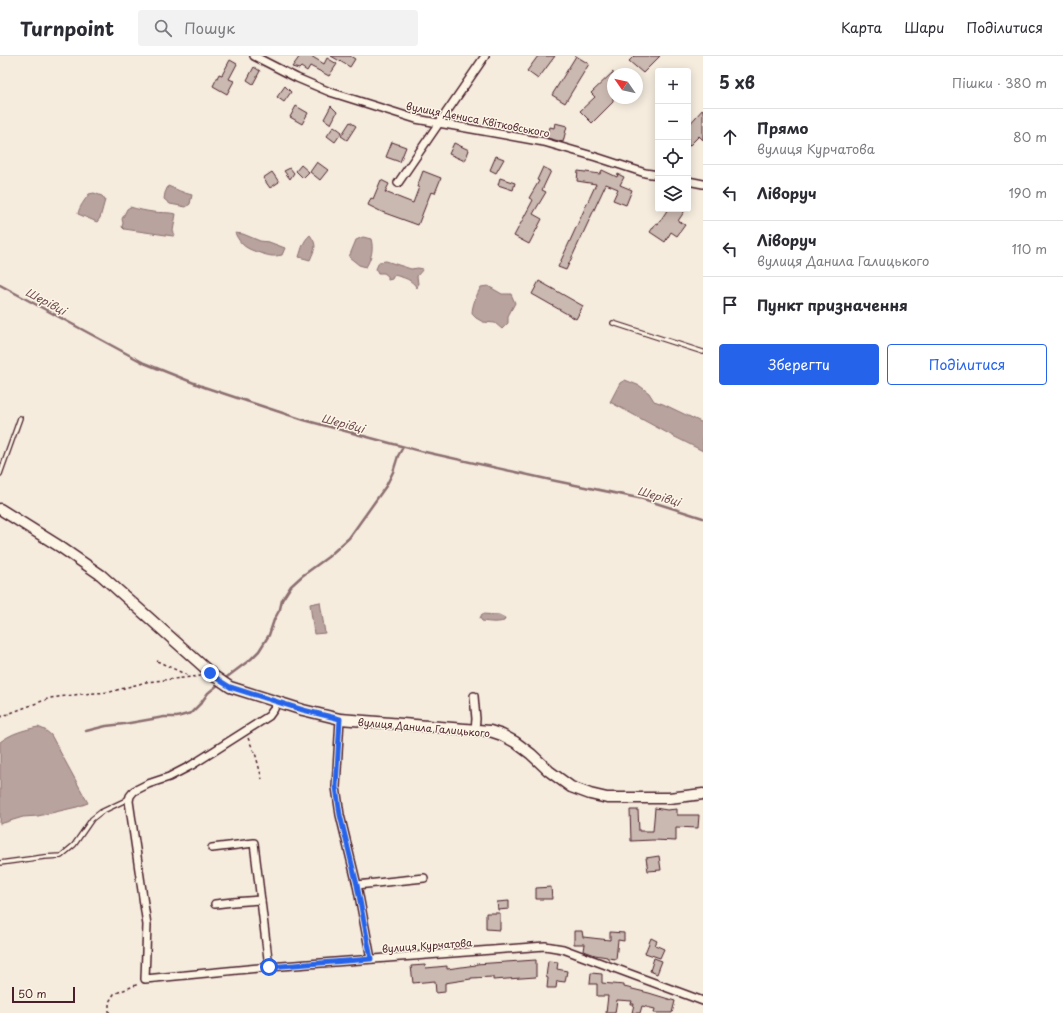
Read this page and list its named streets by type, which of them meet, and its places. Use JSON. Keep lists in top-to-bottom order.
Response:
{
  "streets": {
    "street": ["вулиця Дениса Квітковського", "вулиця Данила Галицького", "вулиця Курчатова"]
  },
  "water": ["Шерівці"],
  "scale_bar": "50 m",
  "north": "top left",
  "page": {
    "header": "Turnpoint",
    "search": "Пошук",
    "nav": ["Карта", "Шари", "Поділитися"],
    "heading": ["5 хв", "Пішки · 380 m"],
    "map_buttons": ["+", "−"],
    "list": [
      ["Прямо", "вулиця Курчатова", "80 m"],
      ["Ліворуч", "190 m"],
      ["Ліворуч", "вулиця Данила Галицького", "110 m"],
      "Пункт призначення"
    ],
    "buttons": ["Зберегти", "Поділитися"],
    "scale": "50 m"
  }
}
